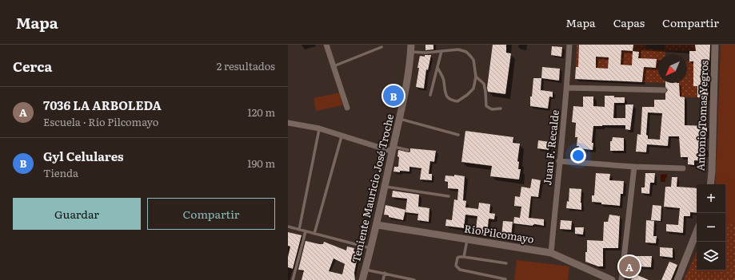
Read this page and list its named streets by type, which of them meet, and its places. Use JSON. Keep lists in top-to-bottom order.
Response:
{
  "streets": {
    "street": [
      "Antonio Tomas Yegros",
      "Juan F. Recalde",
      "Teniente Mauricio José Troche",
      "Río Pilcomayo"
    ]
  },
  "crossings": [
    ["Juan F. Recalde", "Río Pilcomayo"],
    ["Teniente Mauricio José Troche", "Río Pilcomayo"]
  ],
  "north": "bottom left",
  "page": {
    "header": "Mapa",
    "nav": ["Mapa", "Capas", "Compartir"],
    "heading": ["Cerca", "2 resultados"],
    "pins": ["B", "A"],
    "list": [
      {
        "mark": "A",
        "name": "7036 LA ARBOLEDA",
        "note": "Escuela · Río Pilcomayo",
        "value": "120 m"
      },
      {
        "mark": "B",
        "name": "Gyl Celulares",
        "note": "Tienda",
        "value": "190 m"
      }
    ],
    "map_buttons": ["+", "−"],
    "buttons": ["Guardar", "Compartir"]
  }
}
